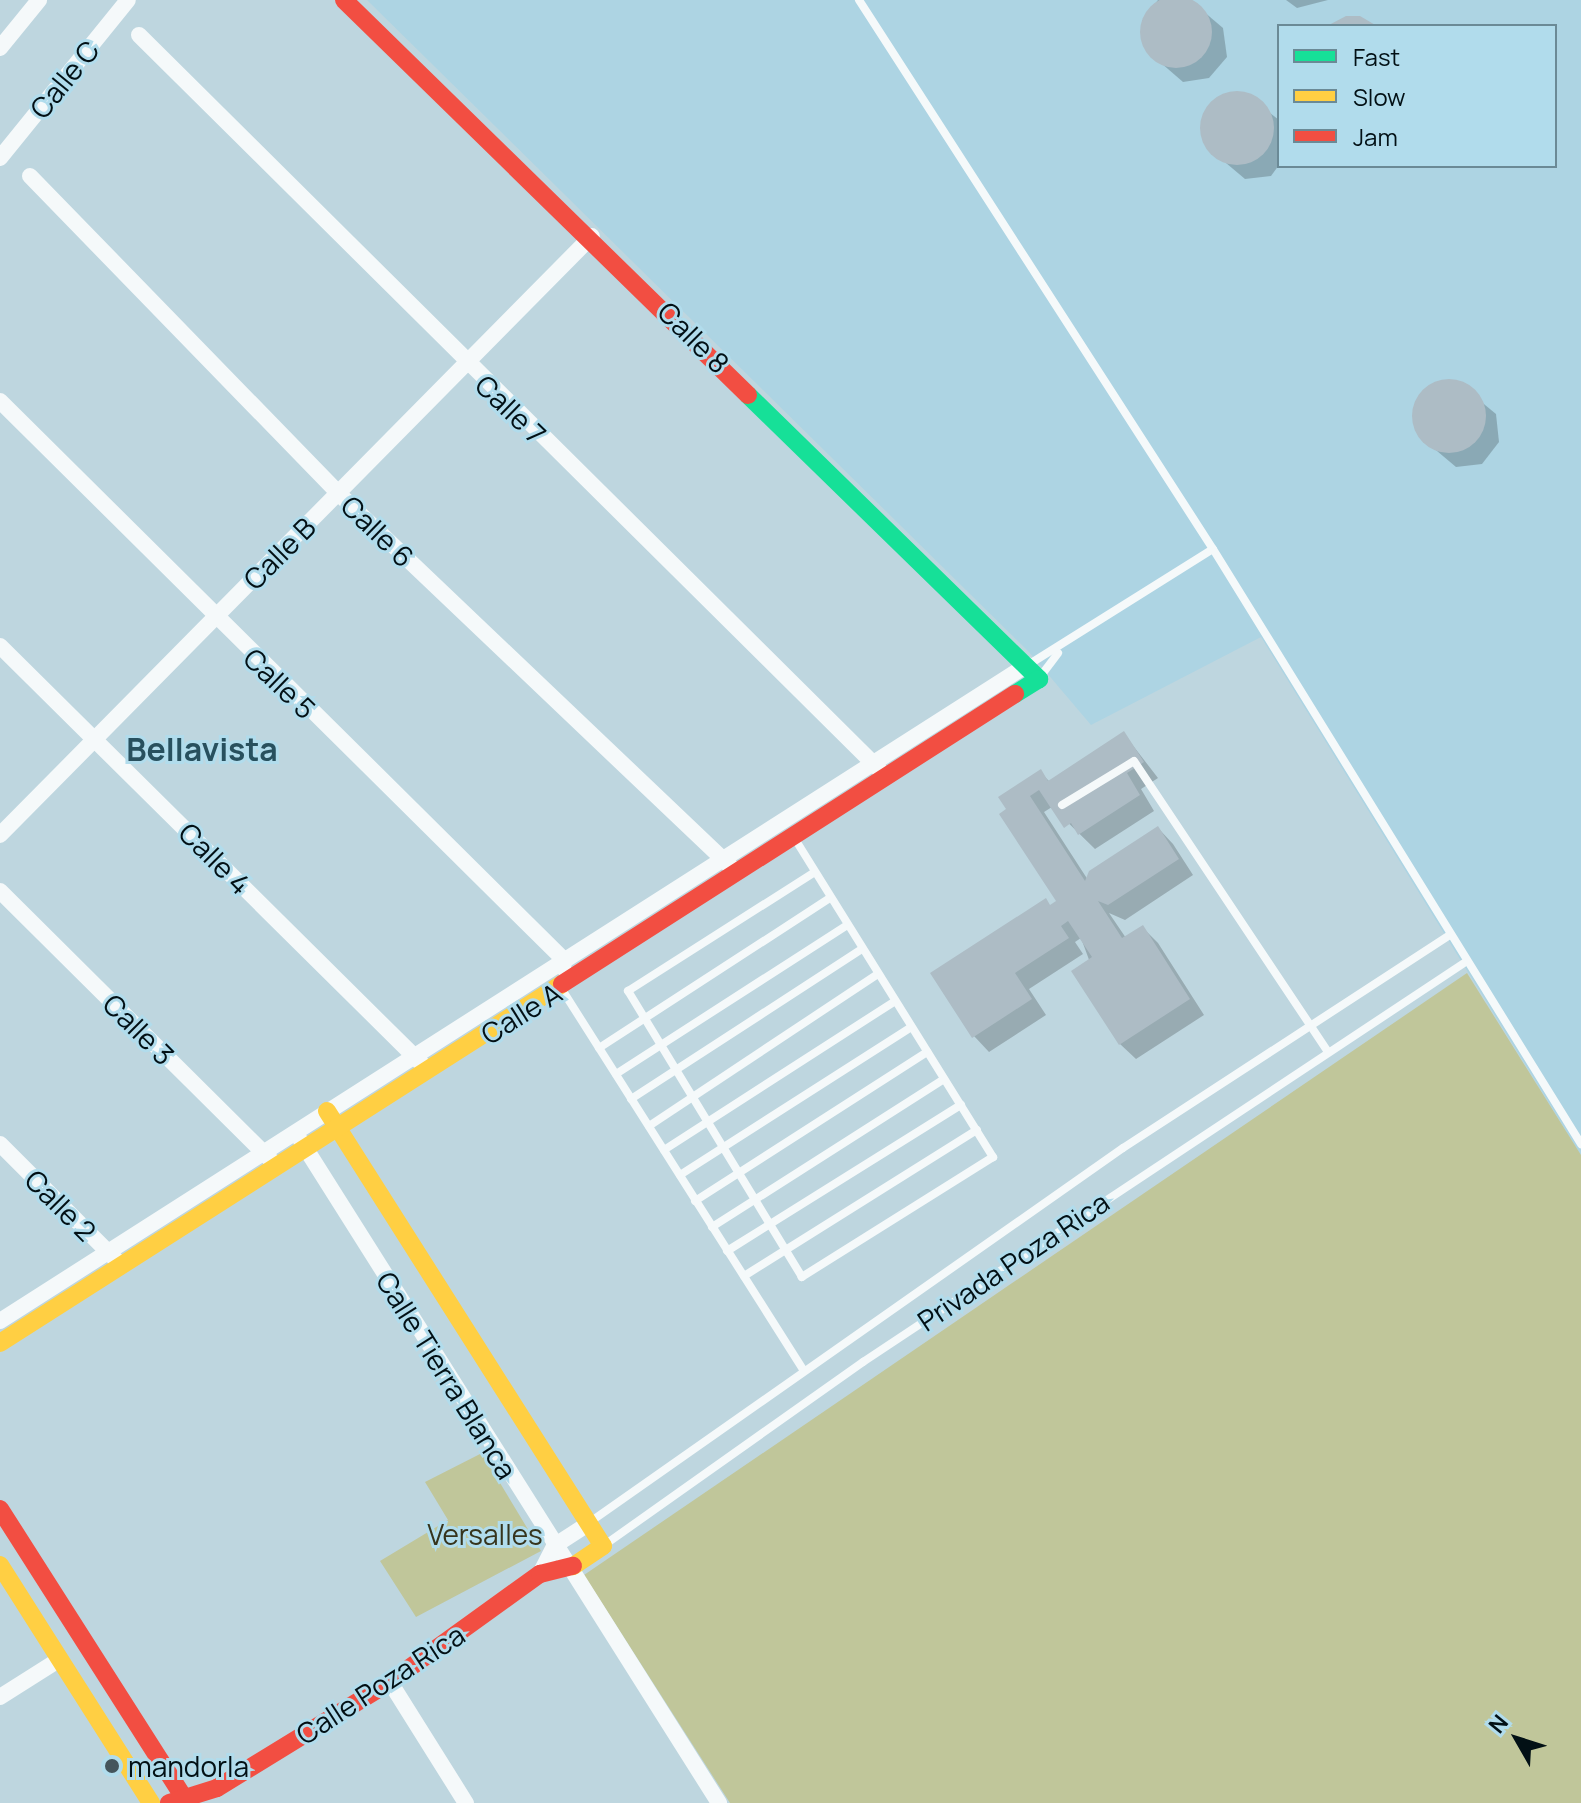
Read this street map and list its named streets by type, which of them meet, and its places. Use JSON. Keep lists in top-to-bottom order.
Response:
{
  "streets": {
    "street": [
      "Calle C",
      "Calle 8",
      "Calle 7",
      "Calle 6",
      "Calle B",
      "Calle 5",
      "Calle 4",
      "Calle A",
      "Calle 3",
      "Calle 2",
      "Privada Poza Rica",
      "Calle Tierra Blanca",
      "Calle Poza Rica"
    ]
  },
  "crossings": [
    ["Calle 8", "Calle B"],
    ["Calle 8", "Calle A"],
    ["Calle 7", "Calle B"],
    ["Calle 7", "Calle A"],
    ["Calle 6", "Calle B"],
    ["Calle 6", "Calle A"],
    ["Calle B", "Calle 5"],
    ["Calle B", "Calle 4"],
    ["Calle 5", "Calle A"],
    ["Calle 4", "Calle A"],
    ["Calle A", "Calle 3"],
    ["Calle A", "Calle 2"],
    ["Calle A", "Calle Tierra Blanca"],
    ["Privada Poza Rica", "Calle Tierra Blanca"],
    ["Privada Poza Rica", "Calle Poza Rica"],
    ["Calle Tierra Blanca", "Calle Poza Rica"]
  ],
  "districts": ["Bellavista"],
  "parks": ["Versalles"],
  "places": ["mandorla"],
  "legend": ["Fast", "Slow", "Jam"],
  "north": "top left"
}
